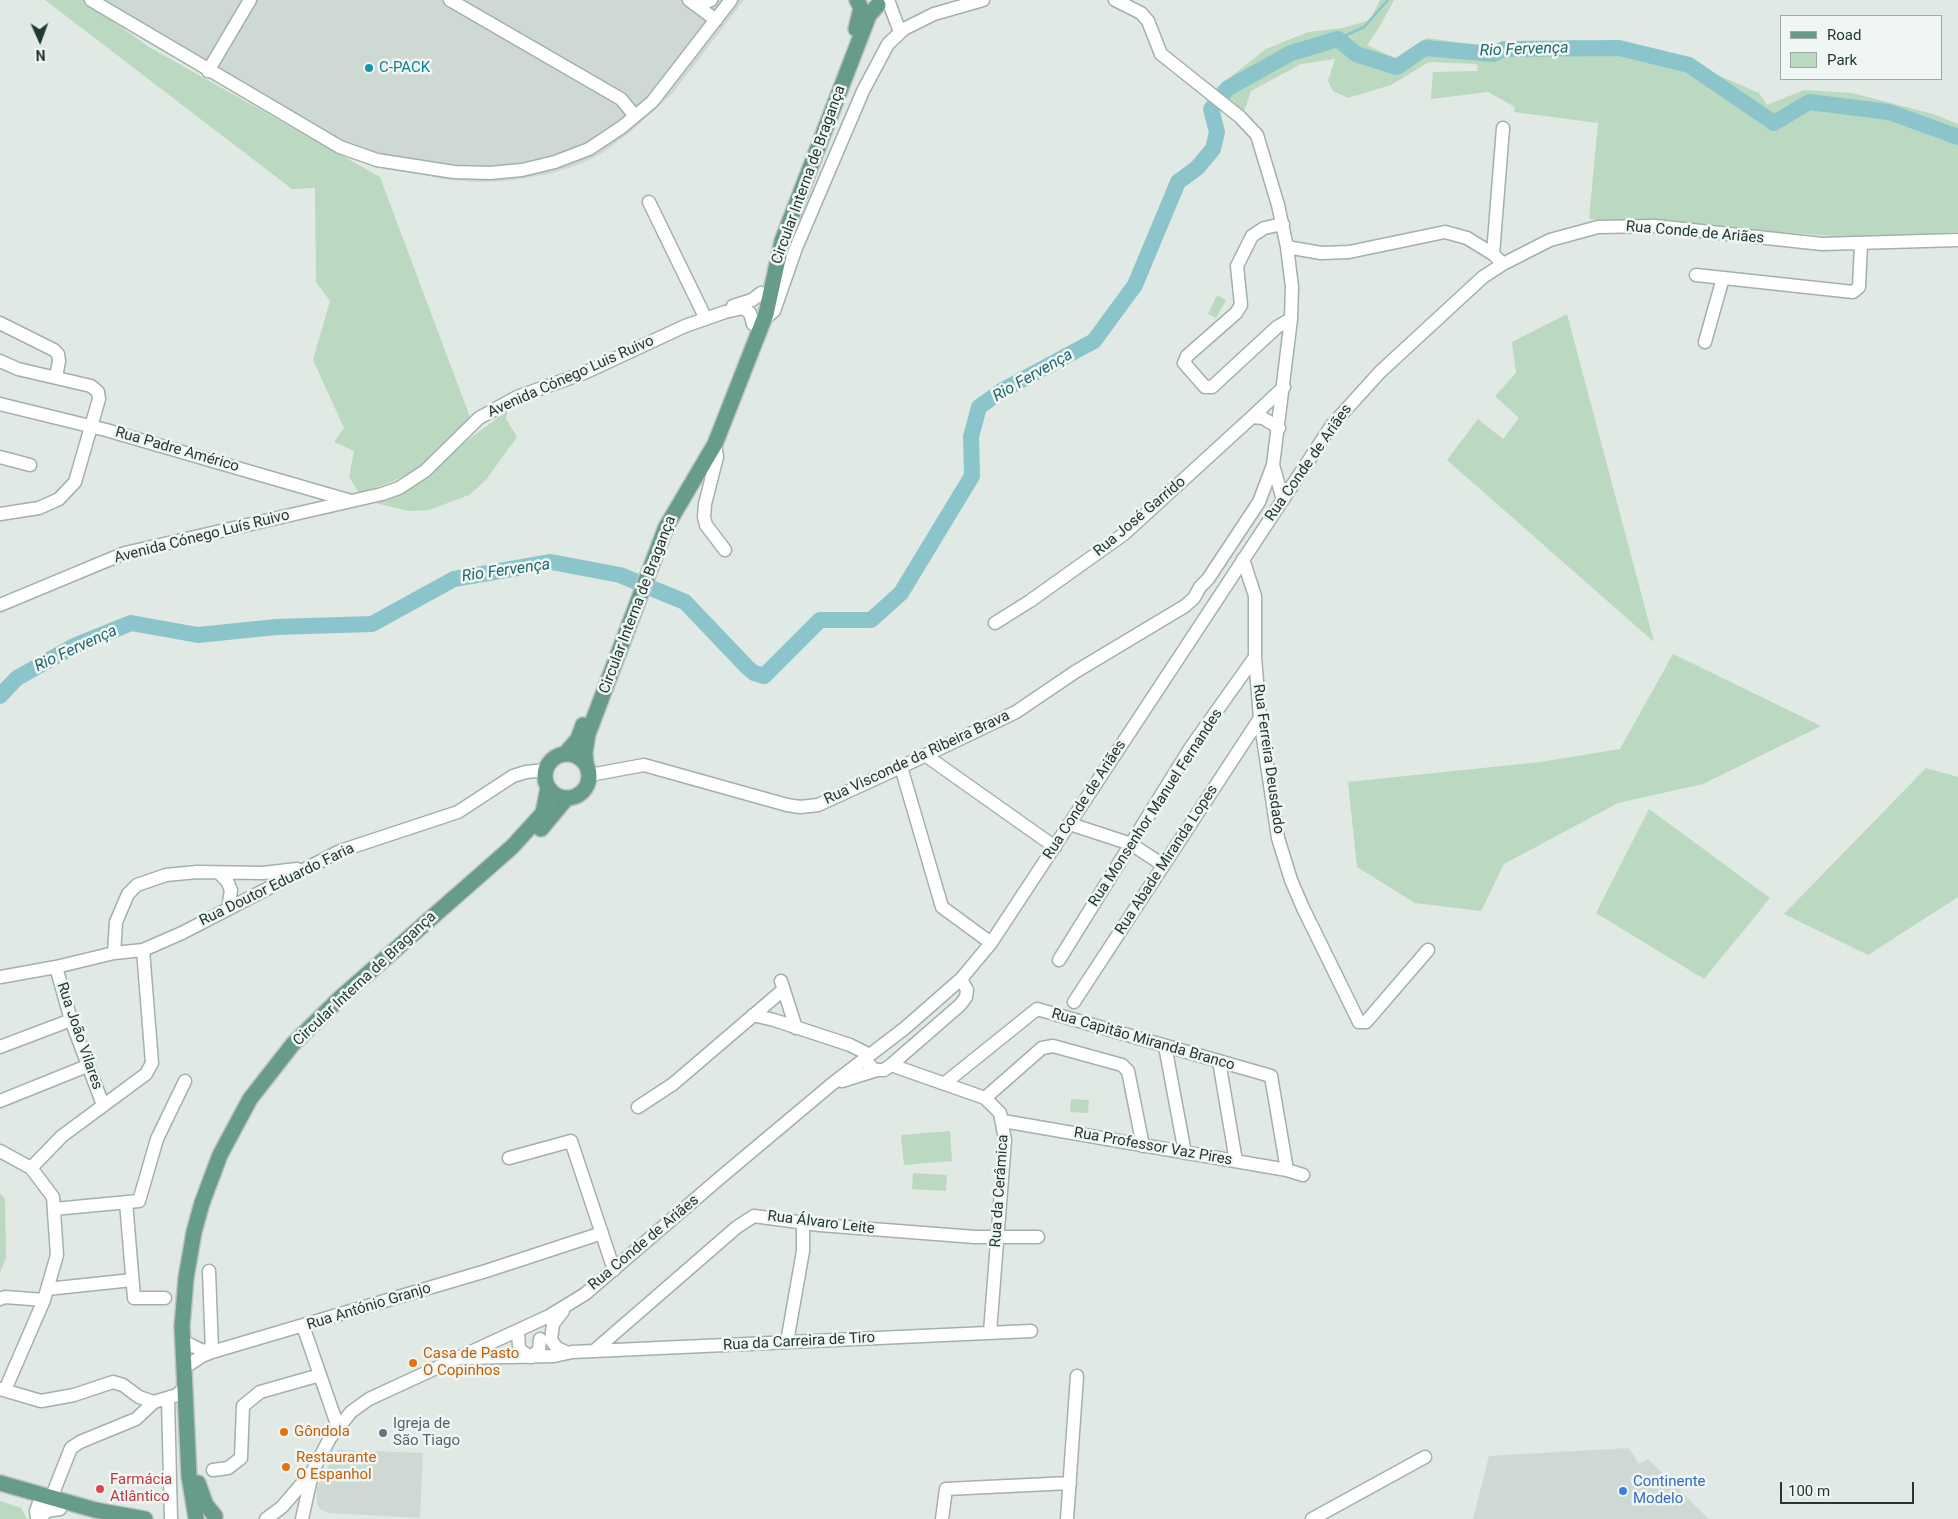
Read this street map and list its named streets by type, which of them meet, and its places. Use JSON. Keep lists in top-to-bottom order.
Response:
{
  "streets": {
    "main road": ["Circular Interna de Bragança"],
    "street": [
      "Rua Conde de Ariães",
      "Avenida Cónego Luis Ruivo",
      "Rua Padre Américo",
      "Rua José Garrido",
      "Avenida Cónego Luís Ruivo",
      "Rua Visconde da Ribeira Brava",
      "Rua Ferreira Deusdado",
      "Rua Monsenhor Manuel Fernandes",
      "Rua Abade Miranda Lopes",
      "Rua Doutor Eduardo Faria",
      "Rua João Vilares",
      "Rua Capitão Miranda Branco",
      "Rua Professor Vaz Pires",
      "Rua da Cerâmica",
      "Rua Álvaro Leite",
      "Rua António Granjo",
      "Rua da Carreira de Tiro"
    ]
  },
  "crossings": [
    ["Circular Interna de Bragança", "Rua Visconde da Ribeira Brava"],
    ["Circular Interna de Bragança", "Rua Doutor Eduardo Faria"],
    ["Circular Interna de Bragança", "Rua António Granjo"],
    ["Rua Conde de Ariães", "Rua Ferreira Deusdado"],
    ["Rua Conde de Ariães", "Rua da Cerâmica"],
    ["Rua Conde de Ariães", "Rua da Carreira de Tiro"],
    ["Avenida Cónego Luis Ruivo", "Rua Padre Américo"],
    ["Avenida Cónego Luis Ruivo", "Avenida Cónego Luís Ruivo"],
    ["Rua Padre Américo", "Avenida Cónego Luís Ruivo"],
    ["Rua José Garrido", "Rua Visconde da Ribeira Brava"],
    ["Rua Visconde da Ribeira Brava", "Rua Doutor Eduardo Faria"],
    ["Rua Ferreira Deusdado", "Rua Monsenhor Manuel Fernandes"],
    ["Rua Ferreira Deusdado", "Rua Abade Miranda Lopes"],
    ["Rua Doutor Eduardo Faria", "Rua João Vilares"],
    ["Rua Capitão Miranda Branco", "Rua Professor Vaz Pires"],
    ["Rua Capitão Miranda Branco", "Rua da Cerâmica"],
    ["Rua Professor Vaz Pires", "Rua da Cerâmica"],
    ["Rua da Cerâmica", "Rua Álvaro Leite"],
    ["Rua da Cerâmica", "Rua da Carreira de Tiro"],
    ["Rua Álvaro Leite", "Rua da Carreira de Tiro"]
  ],
  "water": ["Rio Fervença"],
  "places": [
    "C-PACK",
    "Casa de Pasto O Copinhos",
    "Gôndola",
    "Igreja de São Tiago",
    "Restaurante O Espanhol",
    "Farmácia Atlântico",
    "Continente Modelo"
  ],
  "legend": ["Road", "Park"],
  "scale_bar": "100 m",
  "north": "bottom"
}
